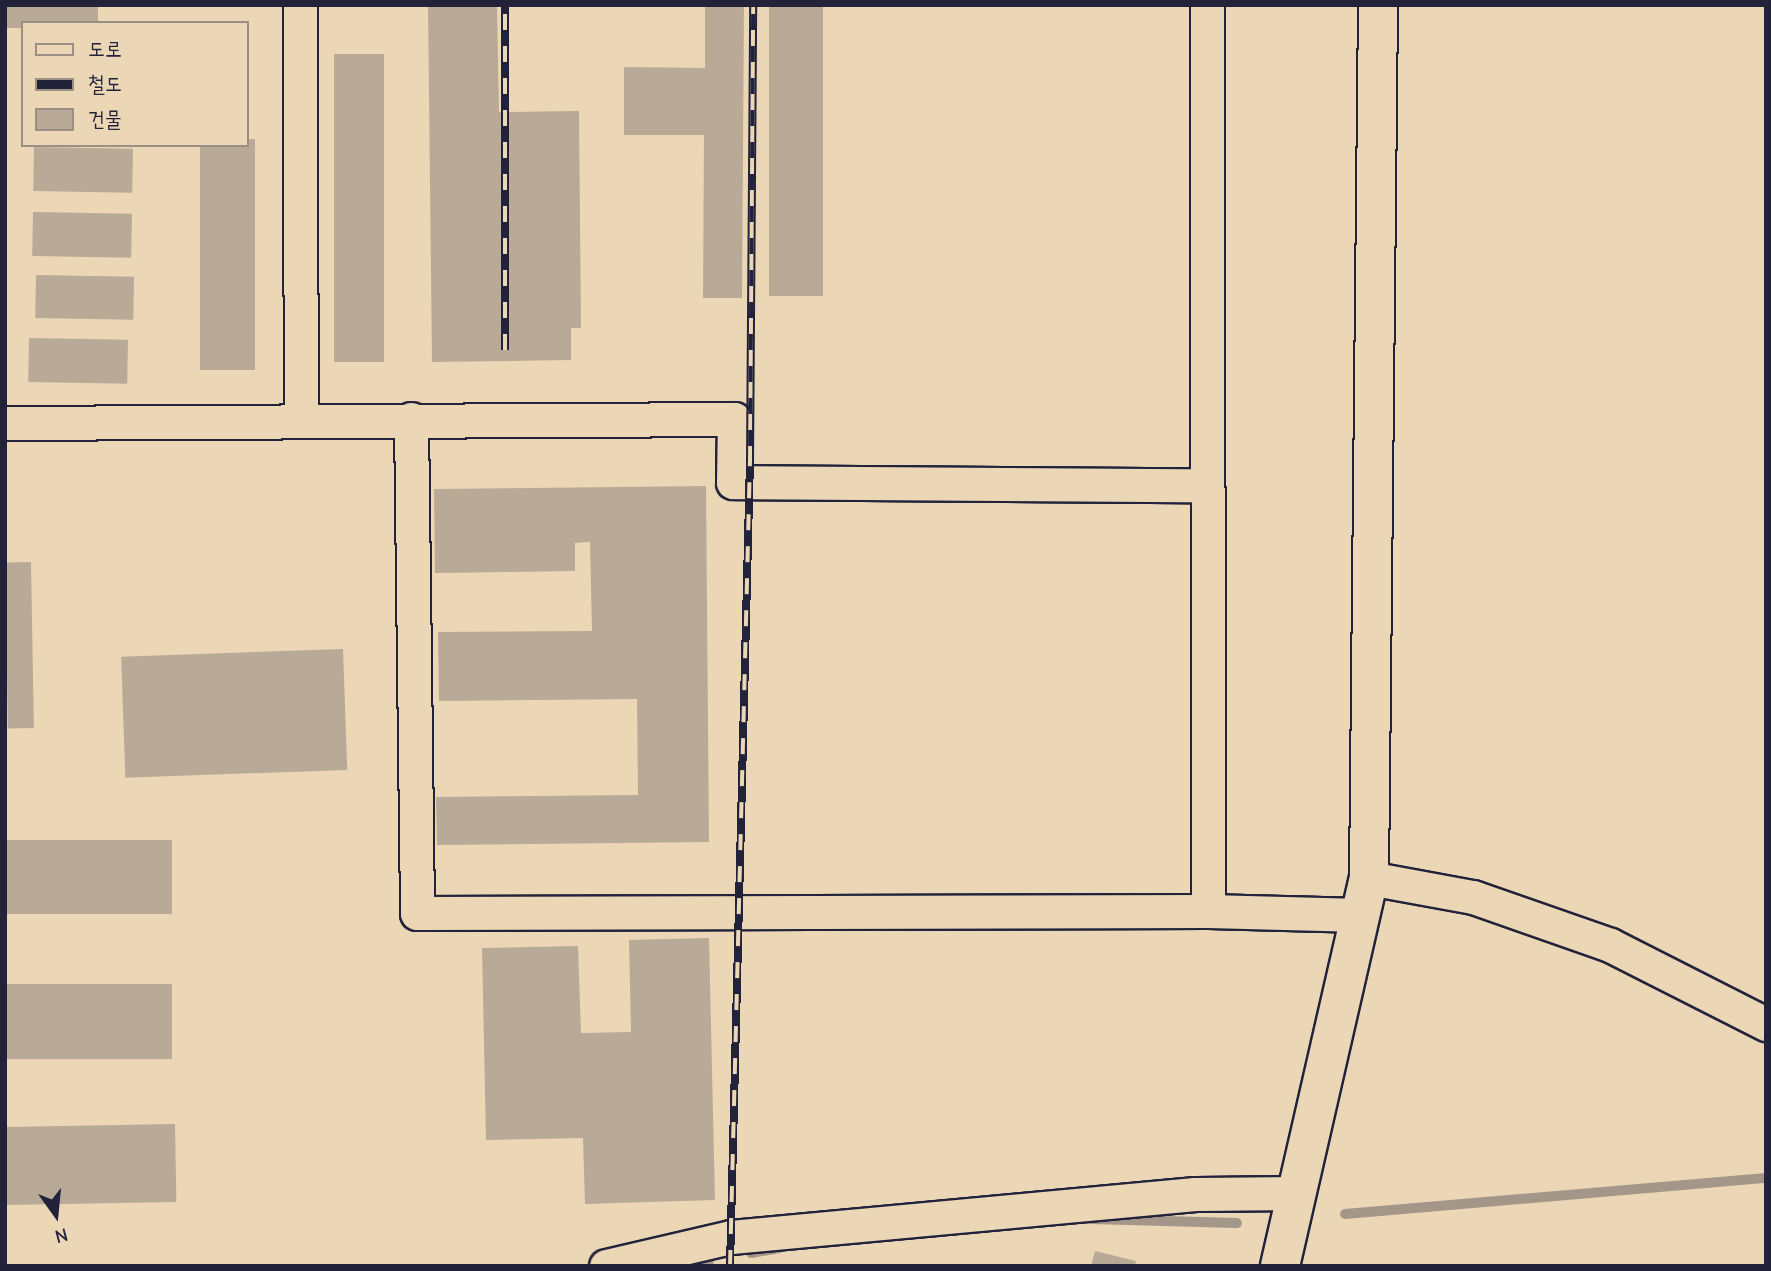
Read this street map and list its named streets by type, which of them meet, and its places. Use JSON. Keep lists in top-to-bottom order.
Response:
{
  "legend": ["도로", "철도", "건물"],
  "north": "bottom"
}
